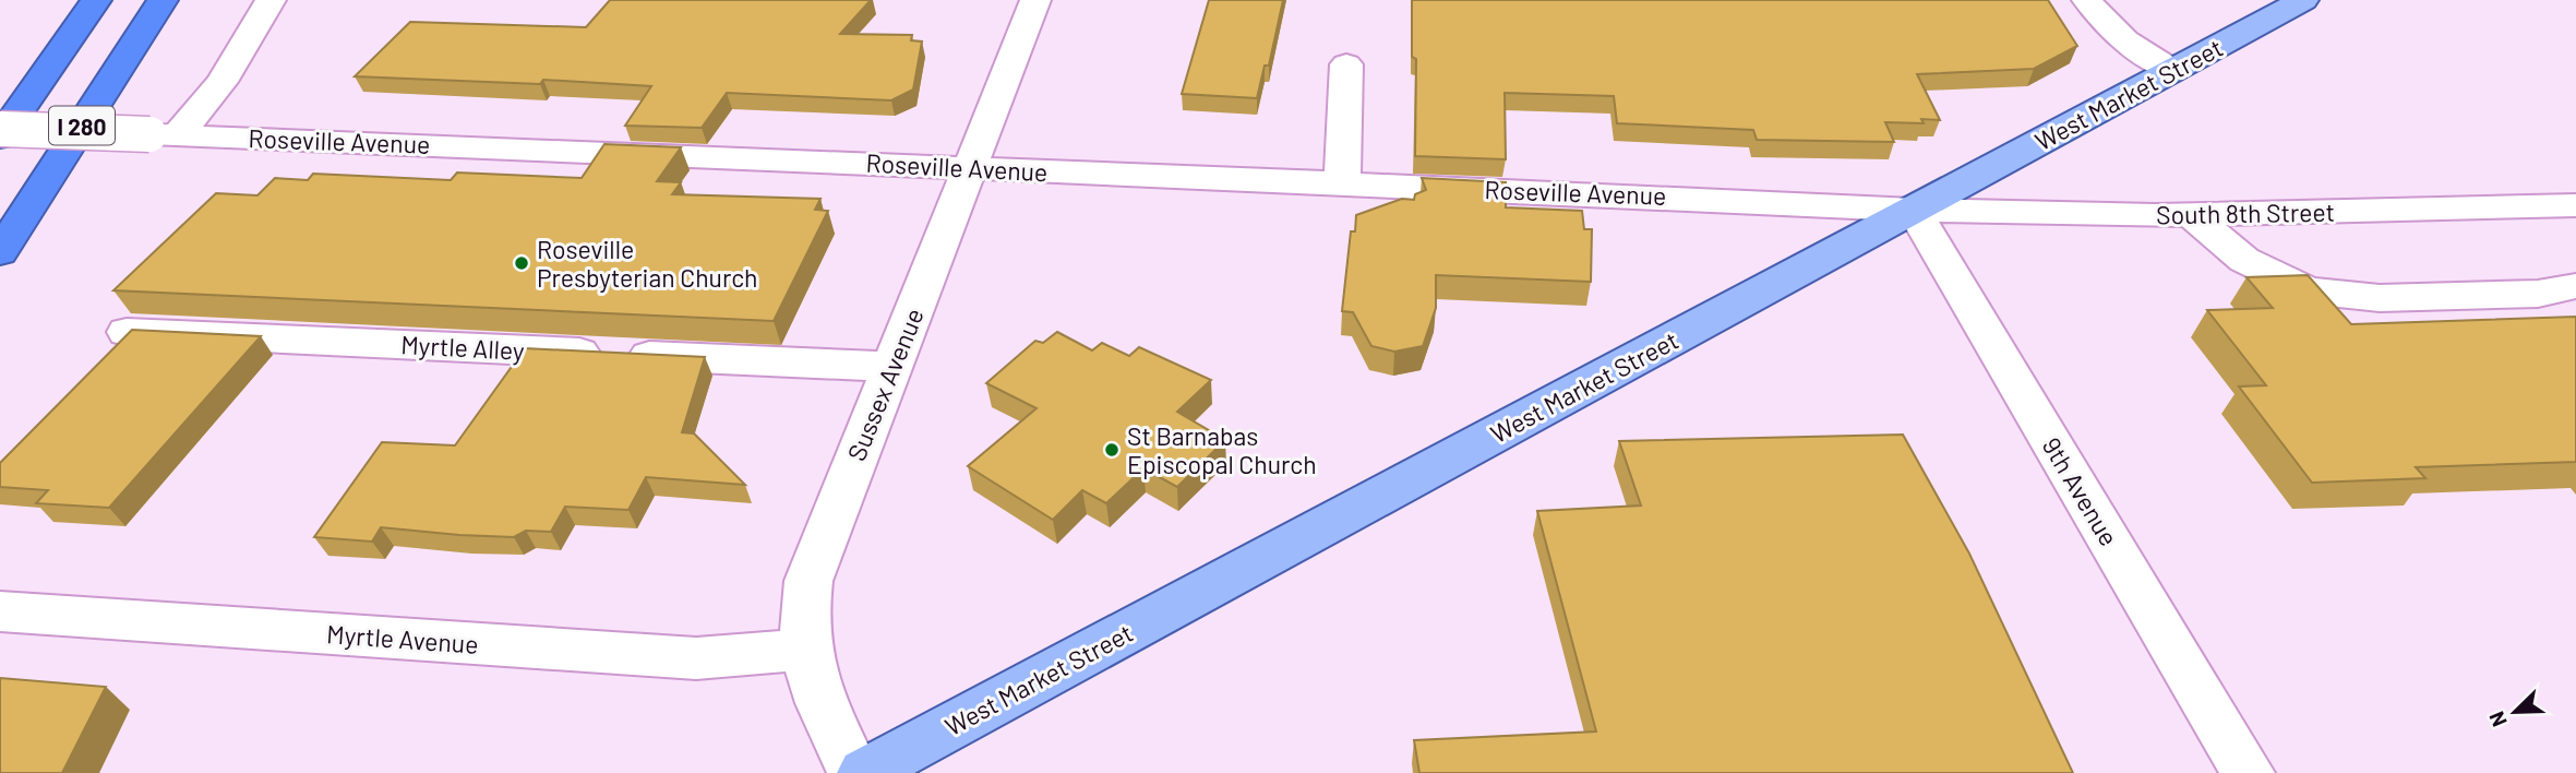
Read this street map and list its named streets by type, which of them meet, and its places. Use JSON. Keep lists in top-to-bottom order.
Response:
{
  "streets": {
    "highway": ["I 280"],
    "main road": ["West Market Street"],
    "street": [
      "Roseville Avenue",
      "South 8th Street",
      "Myrtle Alley",
      "Sussex Avenue",
      "9th Avenue",
      "Myrtle Avenue"
    ]
  },
  "crossings": [
    ["West Market Street", "Roseville Avenue"],
    ["West Market Street", "South 8th Street"],
    ["West Market Street", "9th Avenue"],
    ["Roseville Avenue", "South 8th Street"],
    ["Roseville Avenue", "Sussex Avenue"],
    ["Roseville Avenue", "9th Avenue"],
    ["South 8th Street", "9th Avenue"],
    ["Myrtle Alley", "Sussex Avenue"],
    ["Sussex Avenue", "Myrtle Avenue"]
  ],
  "places": ["Roseville Presbyterian Church", "St Barnabas Episcopal Church"],
  "north": "bottom left"
}
